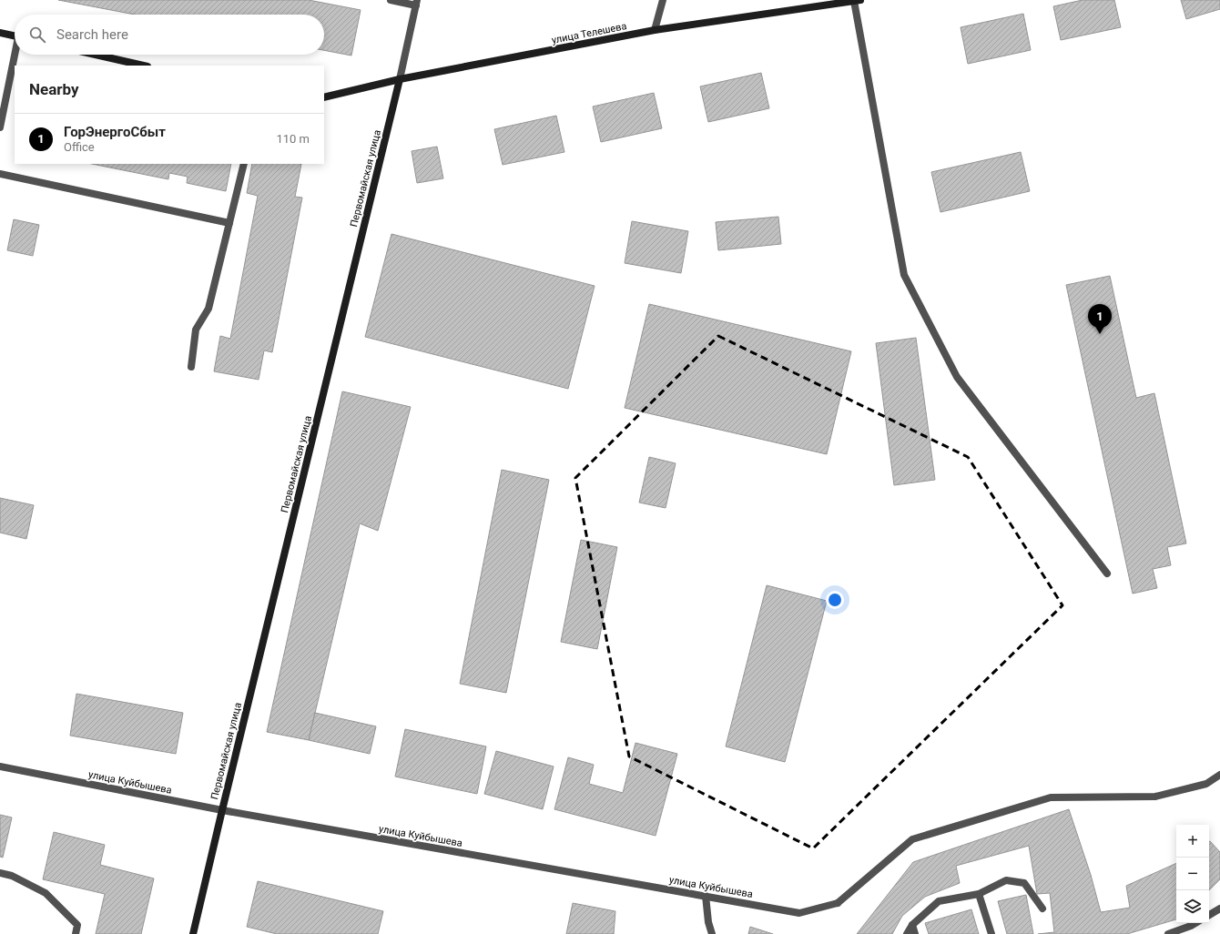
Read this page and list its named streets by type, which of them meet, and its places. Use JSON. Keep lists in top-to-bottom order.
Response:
{
  "streets": {
    "street": ["улица Телешева", "Первомайская улица", "улица Куйбышева"]
  },
  "crossings": [
    ["улица Телешева", "Первомайская улица"],
    ["Первомайская улица", "улица Куйбышева"]
  ],
  "page": {
    "search": "Search here",
    "heading": "Nearby",
    "list": [
      {
        "mark": "1",
        "name": "ГорЭнергоСбыт",
        "note": "Office",
        "value": "110 m"
      }
    ],
    "pins": "1",
    "map_buttons": ["+", "−"]
  }
}
